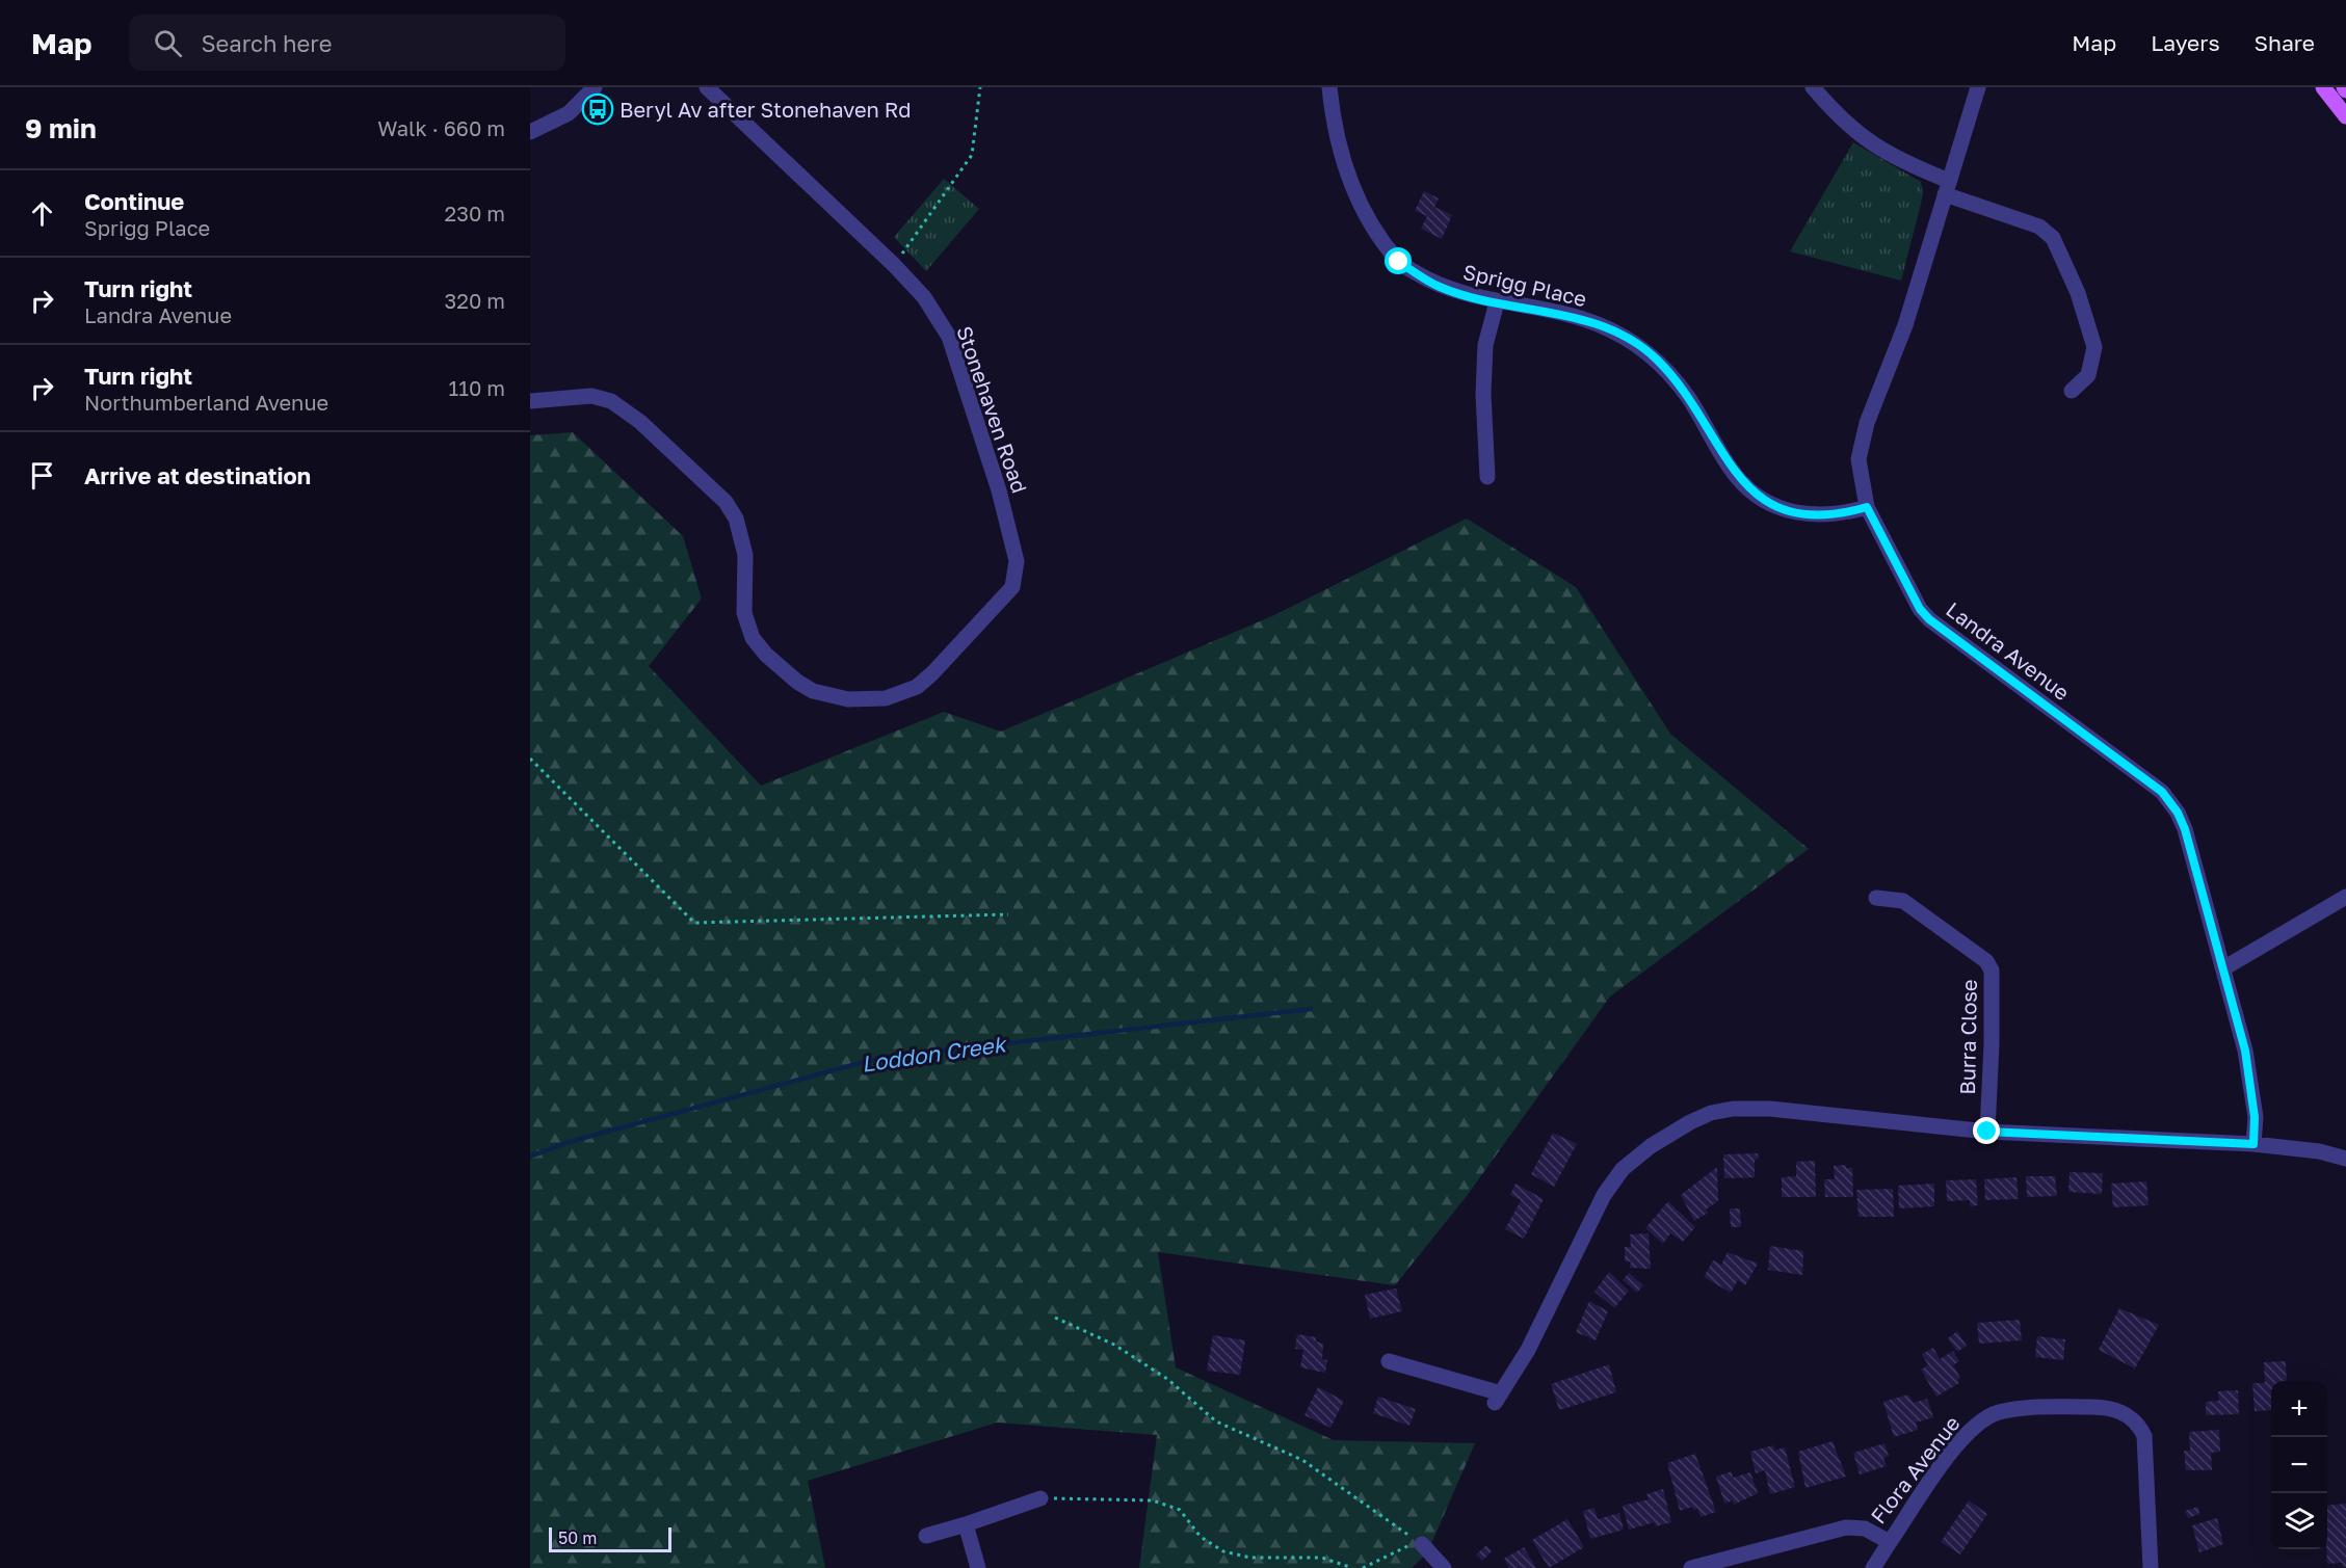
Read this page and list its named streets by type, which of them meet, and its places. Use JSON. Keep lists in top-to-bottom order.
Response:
{
  "streets": {
    "street": [
      "Sprigg Place",
      "Stonehaven Road",
      "Landra Avenue",
      "Burra Close",
      "Flora Avenue"
    ]
  },
  "crossings": [
    ["Sprigg Place", "Landra Avenue"]
  ],
  "water": ["Loddon Creek"],
  "places": {
    "bus stop": ["Beryl Av after Stonehaven Rd"]
  },
  "scale_bar": "50 m",
  "page": {
    "header": "Map",
    "search": "Search here",
    "nav": ["Map", "Layers", "Share"],
    "heading": ["9 min", "Walk · 660 m"],
    "list": [
      ["Continue", "Sprigg Place", "230 m"],
      ["Turn right", "Landra Avenue", "320 m"],
      ["Turn right", "Northumberland Avenue", "110 m"],
      "Arrive at destination"
    ],
    "map_buttons": ["+", "−"],
    "scale": "50 m"
  }
}
